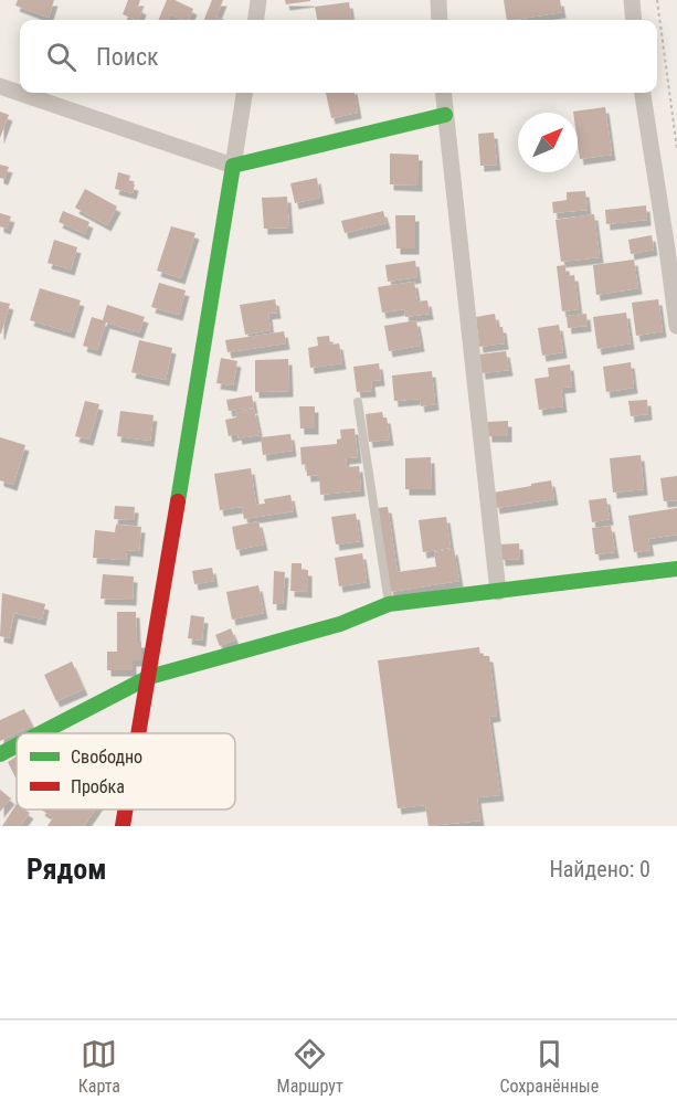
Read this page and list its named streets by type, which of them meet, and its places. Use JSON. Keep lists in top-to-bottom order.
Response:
{
  "legend": ["Свободно", "Пробка"],
  "north": "top right",
  "page": {
    "search": "Поиск",
    "heading": ["Рядом", "Найдено: 0"],
    "nav": ["Карта", "Маршрут", "Сохранённые"]
  }
}
